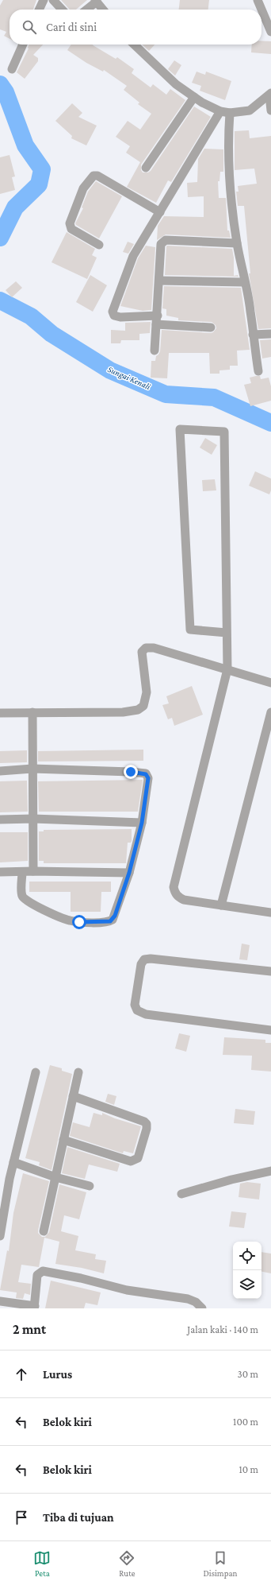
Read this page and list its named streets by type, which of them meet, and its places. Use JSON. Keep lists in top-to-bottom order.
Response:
{
  "water": ["Sungai Kenali"],
  "page": {
    "search": "Cari di sini",
    "heading": ["2 mnt", "Jalan kaki · 140 m"],
    "list": [
      ["Lurus", "30 m"],
      ["Belok kiri", "100 m"],
      ["Belok kiri", "10 m"],
      "Tiba di tujuan"
    ],
    "nav": ["Peta", "Rute", "Disimpan"]
  }
}
